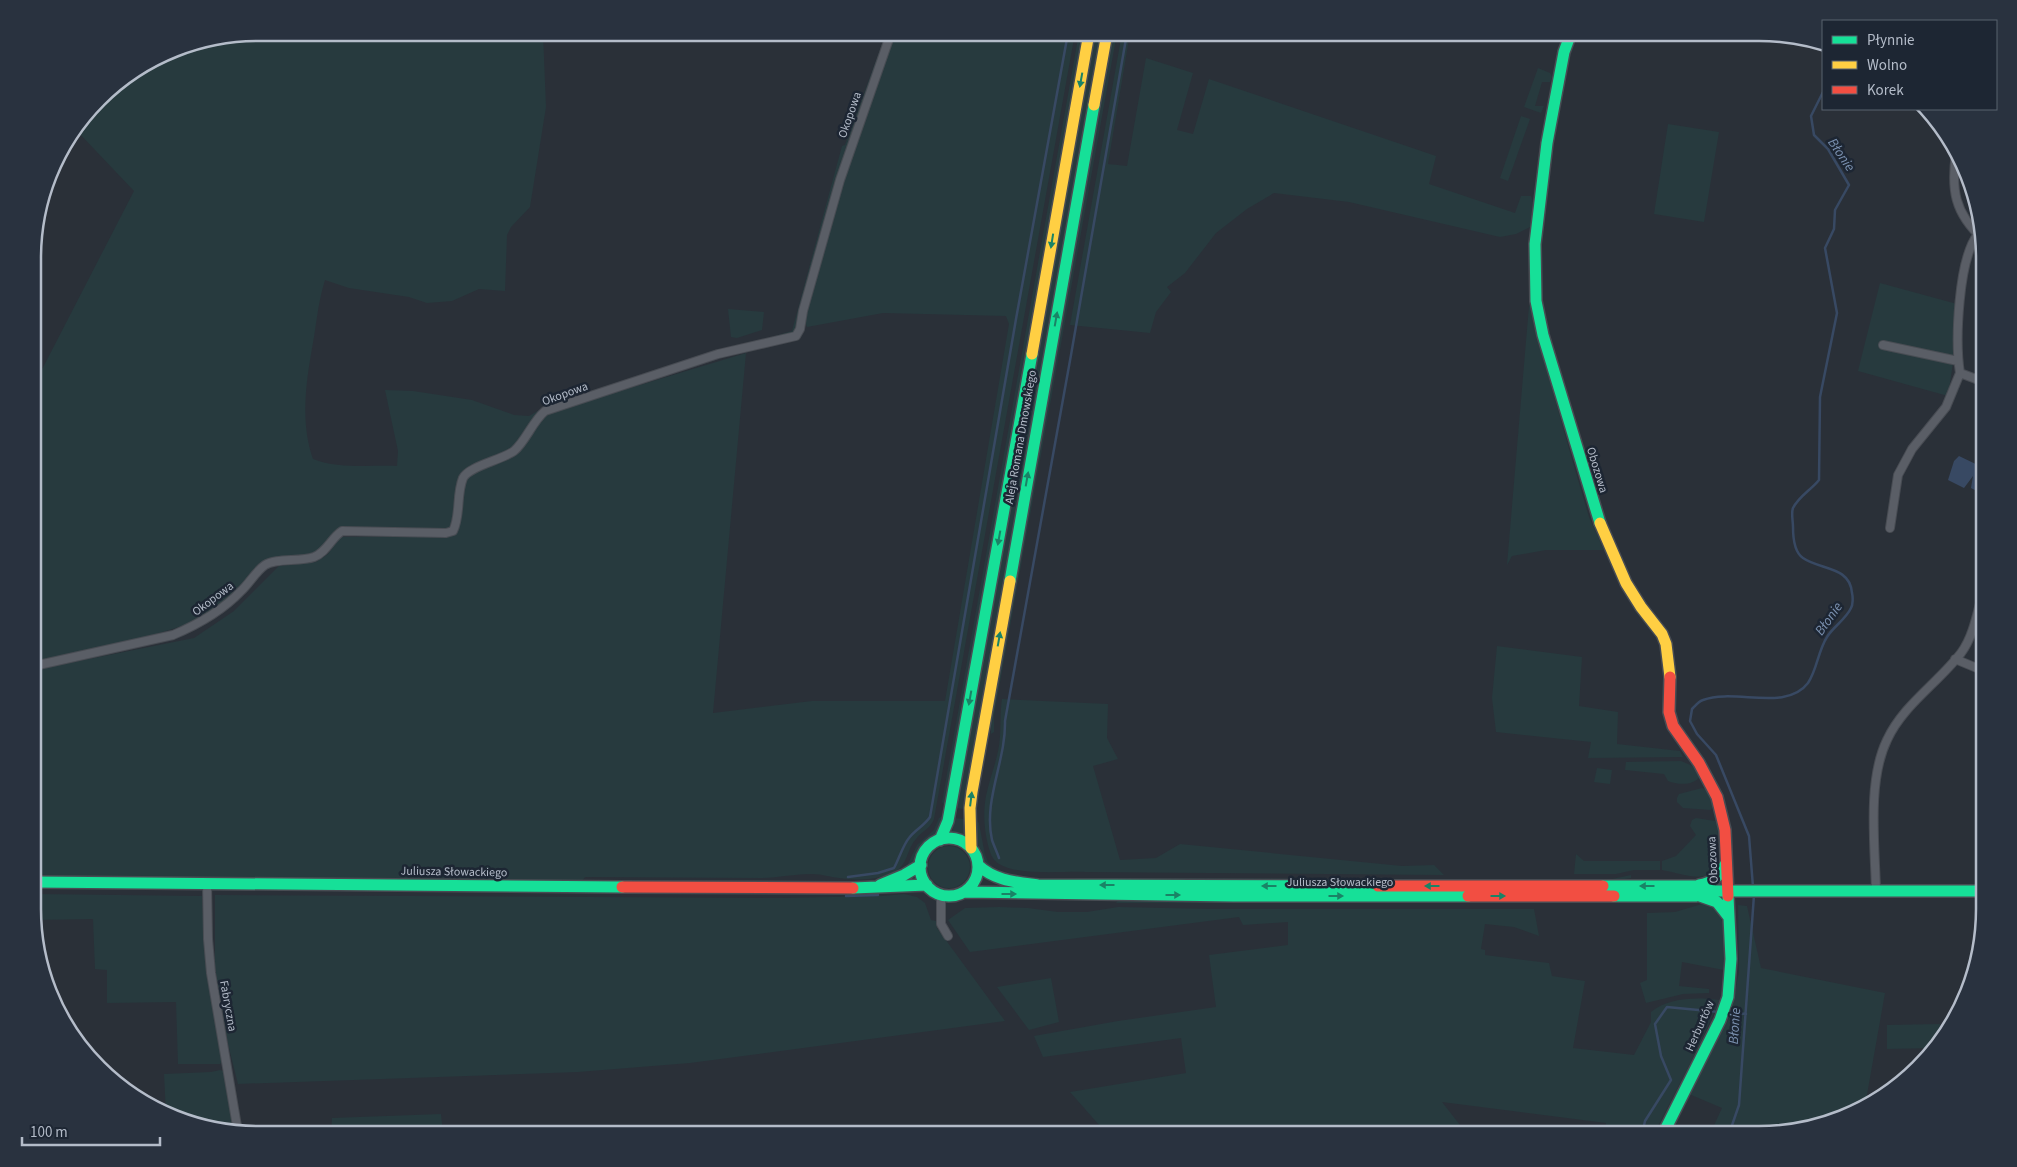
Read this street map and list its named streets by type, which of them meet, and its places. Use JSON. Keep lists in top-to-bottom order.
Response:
{
  "streets": {
    "main road": [
      "Aleja Romana Dmowskiego",
      "Obozowa",
      "Juliusza Słowackiego",
      "Herburtów"
    ],
    "street": ["Okopowa", "Fabryczna"]
  },
  "crossings": [
    ["Aleja Romana Dmowskiego", "Juliusza Słowackiego"],
    ["Obozowa", "Juliusza Słowackiego"],
    ["Obozowa", "Herburtów"],
    ["Juliusza Słowackiego", "Fabryczna"],
    ["Juliusza Słowackiego", "Herburtów"]
  ],
  "water": ["Błonie"],
  "legend": ["Płynnie", "Wolno", "Korek"],
  "scale_bar": "100 m"
}
